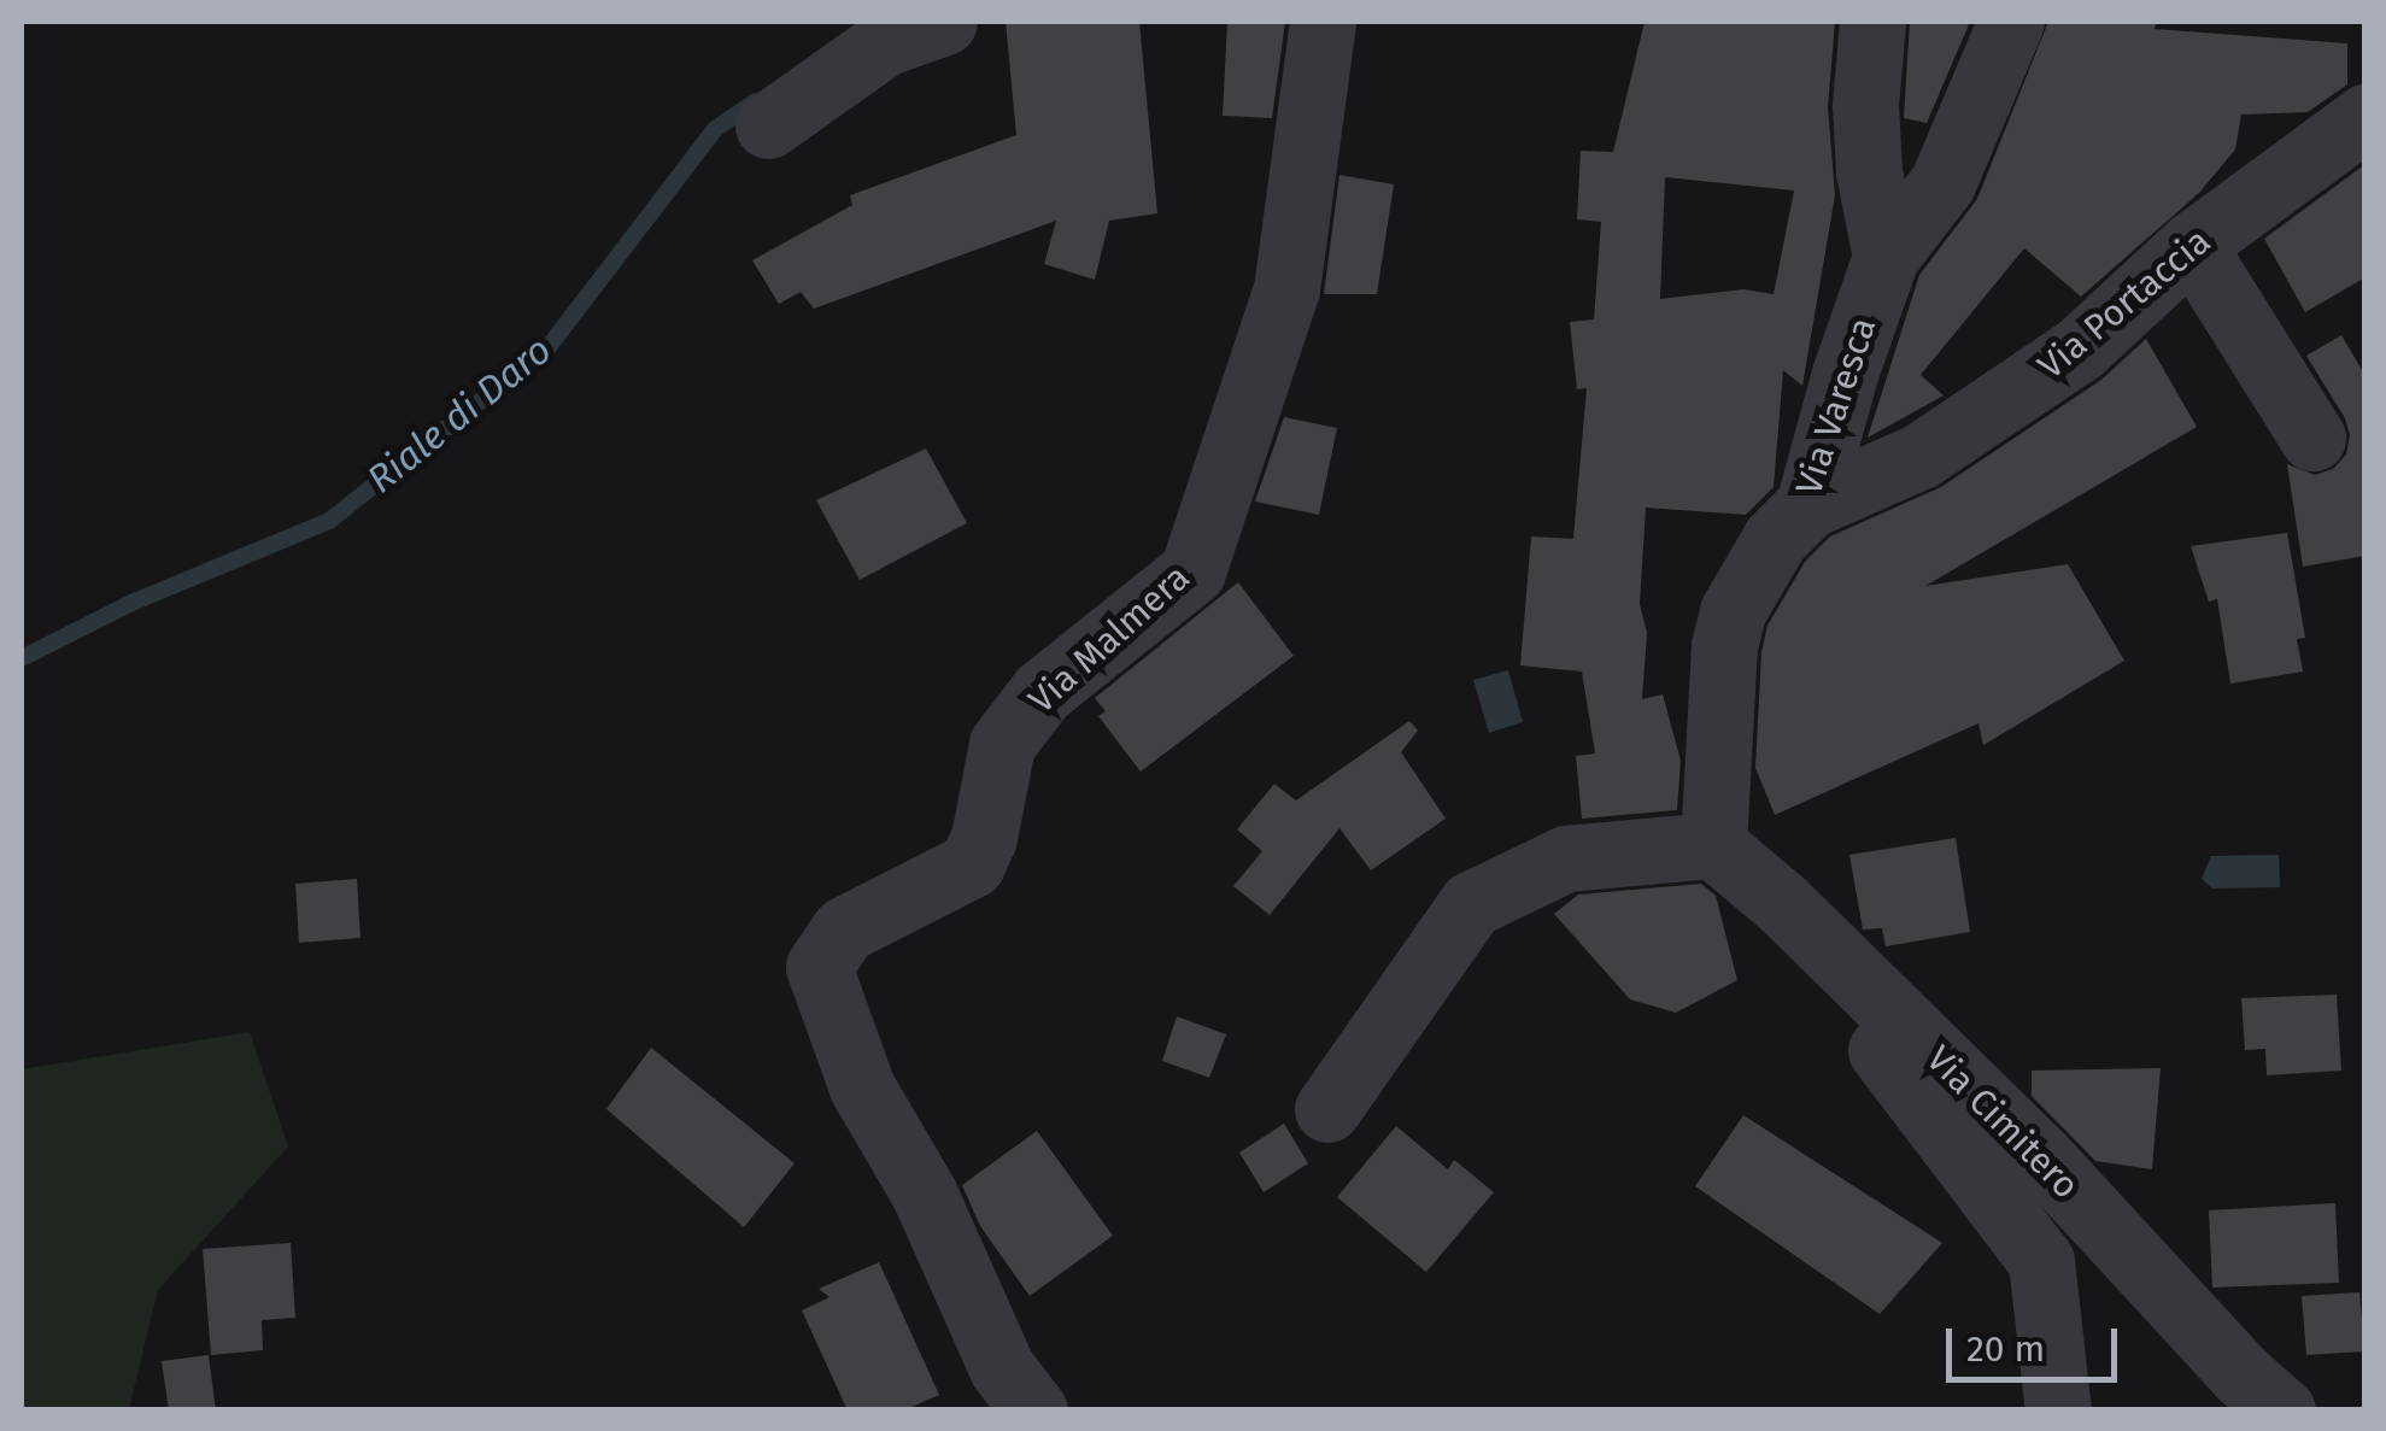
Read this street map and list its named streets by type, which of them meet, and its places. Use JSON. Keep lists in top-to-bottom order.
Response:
{
  "streets": {
    "street": [
      "Via Portaccia",
      "Via Varesca",
      "Via Malmera",
      "Via Cimitero"
    ]
  },
  "crossings": [
    ["Via Portaccia", "Via Varesca"],
    ["Via Varesca", "Via Cimitero"]
  ],
  "water": ["Riale di Daro"],
  "scale_bar": "20 m"
}
